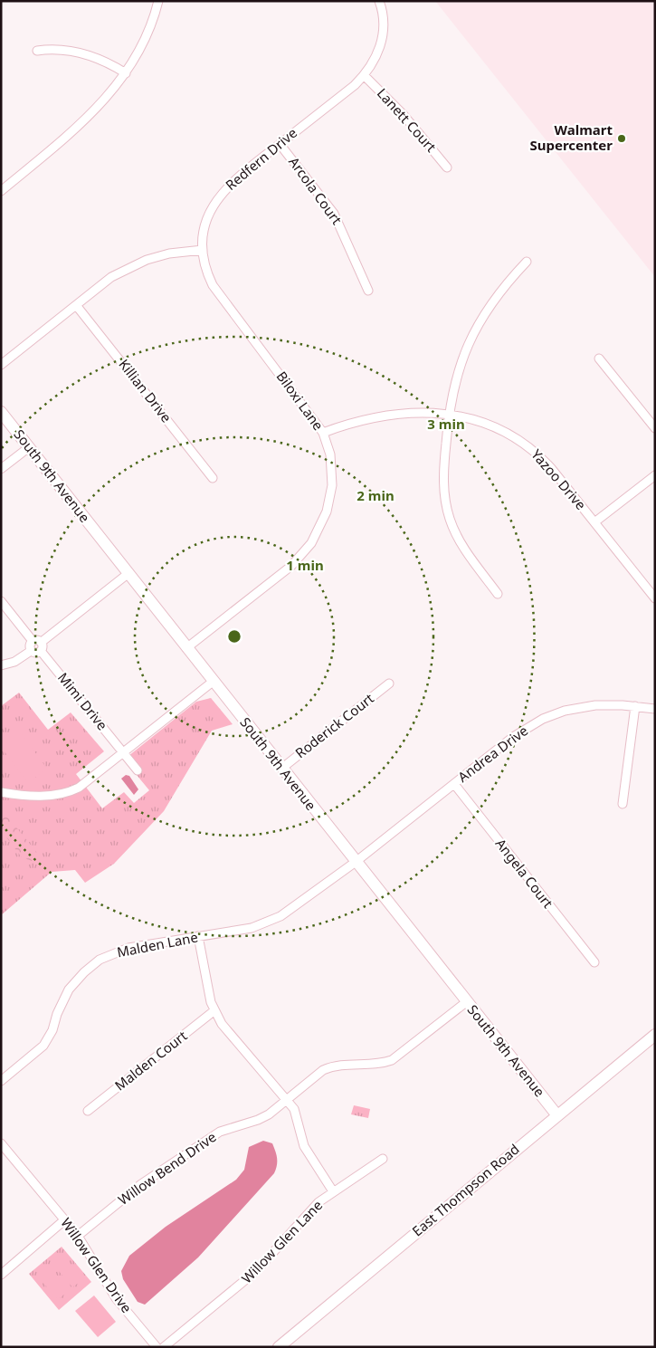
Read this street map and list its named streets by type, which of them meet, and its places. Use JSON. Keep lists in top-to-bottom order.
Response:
{
  "streets": {
    "street": [
      "Lanett Court",
      "Redfern Drive",
      "Arcola Court",
      "Killian Drive",
      "Biloxi Lane",
      "South 9th Avenue",
      "Yazoo Drive",
      "Mimi Drive",
      "Roderick Court",
      "Andrea Drive",
      "Angela Court",
      "Malden Lane",
      "Malden Court",
      "Willow Bend Drive",
      "East Thompson Road",
      "Willow Glen Lane",
      "Willow Glen Drive"
    ]
  },
  "crossings": [
    ["Lanett Court", "Redfern Drive"],
    ["Redfern Drive", "Arcola Court"],
    ["Redfern Drive", "Biloxi Lane"],
    ["Biloxi Lane", "South 9th Avenue"],
    ["Biloxi Lane", "Yazoo Drive"],
    ["South 9th Avenue", "Roderick Court"],
    ["South 9th Avenue", "Andrea Drive"],
    ["South 9th Avenue", "Malden Lane"],
    ["South 9th Avenue", "Willow Bend Drive"],
    ["South 9th Avenue", "East Thompson Road"],
    ["Andrea Drive", "Angela Court"],
    ["Andrea Drive", "Malden Lane"],
    ["Willow Bend Drive", "Willow Glen Drive"]
  ],
  "places": ["Walmart Supercenter"],
  "rings": ["3 min", "2 min", "1 min"]
}
